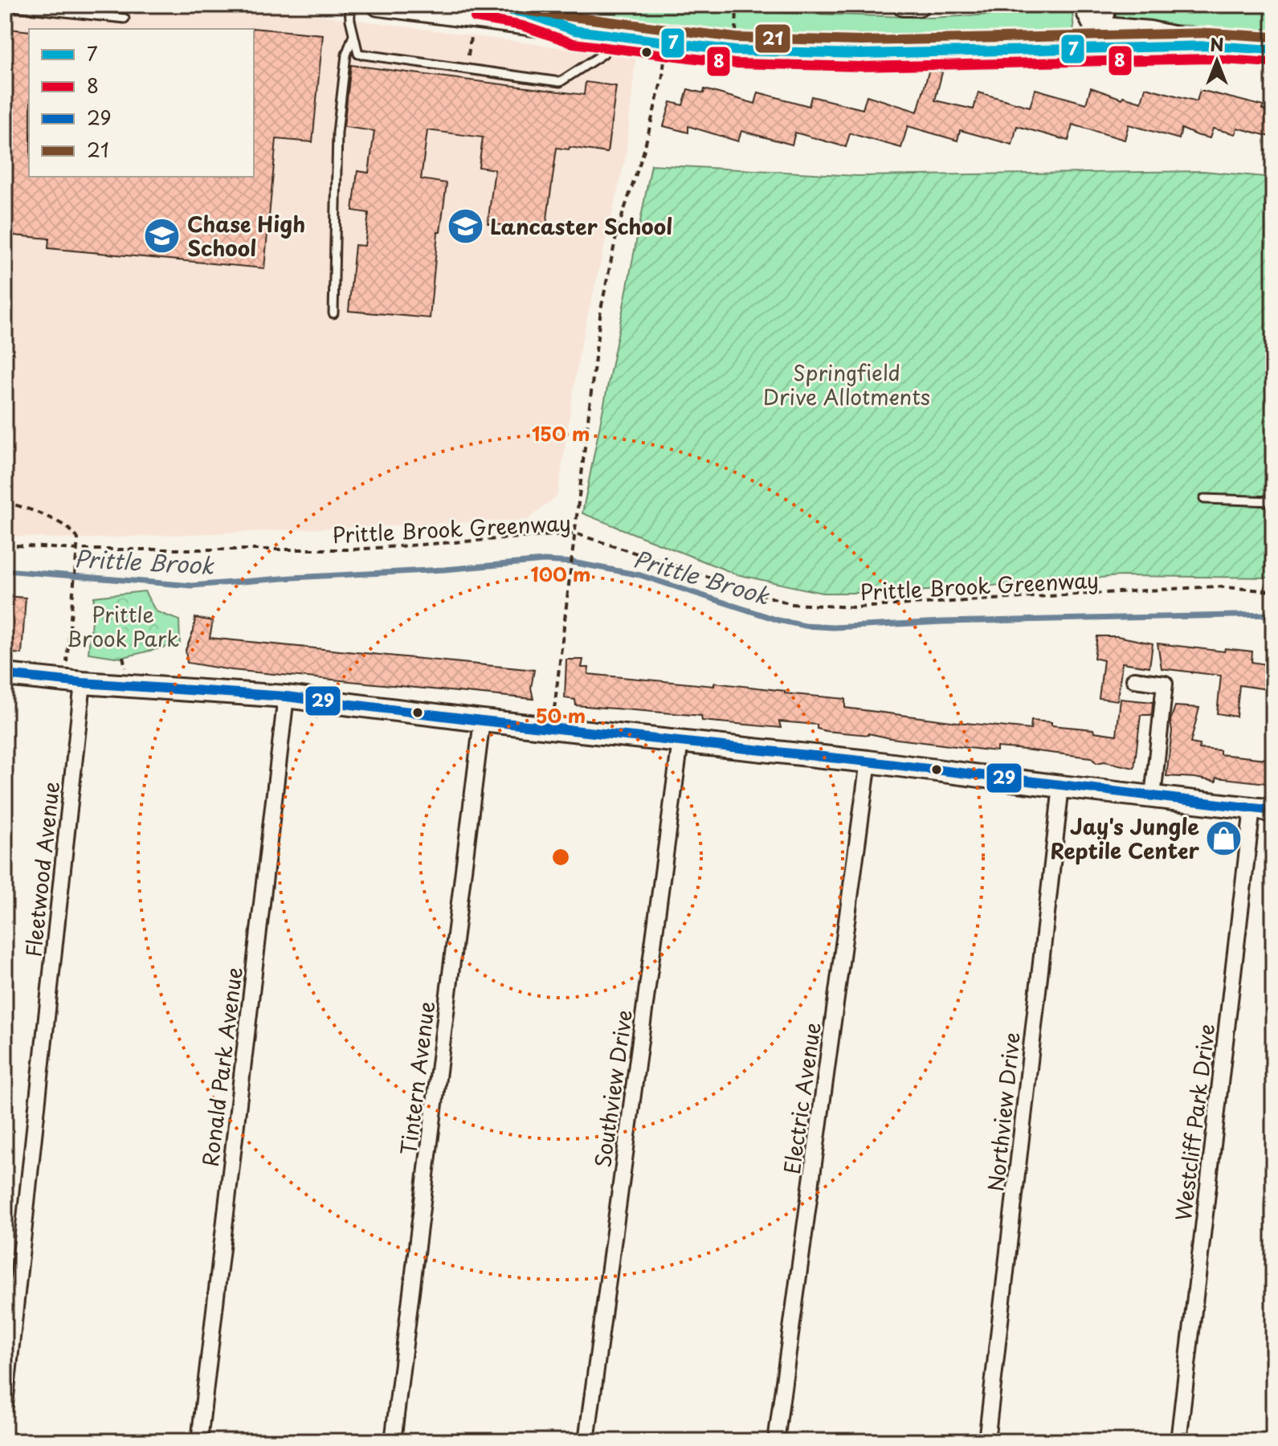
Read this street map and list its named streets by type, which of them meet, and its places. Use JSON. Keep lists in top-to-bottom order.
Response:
{
  "streets": {
    "street": [
      "Fleetwood Avenue",
      "Ronald Park Avenue",
      "Tintern Avenue",
      "Southview Drive",
      "Electric Avenue",
      "Northview Drive",
      "Westcliff Park Drive"
    ],
    "path": ["Prittle Brook Greenway"]
  },
  "water": ["Prittle Brook"],
  "parks": ["Springfield Drive Allotments", "Prittle Brook Park"],
  "places": {
    "school or university": ["Lancaster School", "Chase High School"],
    "shop": ["Jay's Jungle Reptile Center"]
  },
  "lines": [
    "transit line 7",
    "transit line 21",
    "transit line 8",
    "transit line 29"
  ],
  "legend": [
    "7",
    "8",
    "29",
    "21"
  ],
  "north": "top",
  "rings": ["150 m", "100 m", "50 m"]
}
